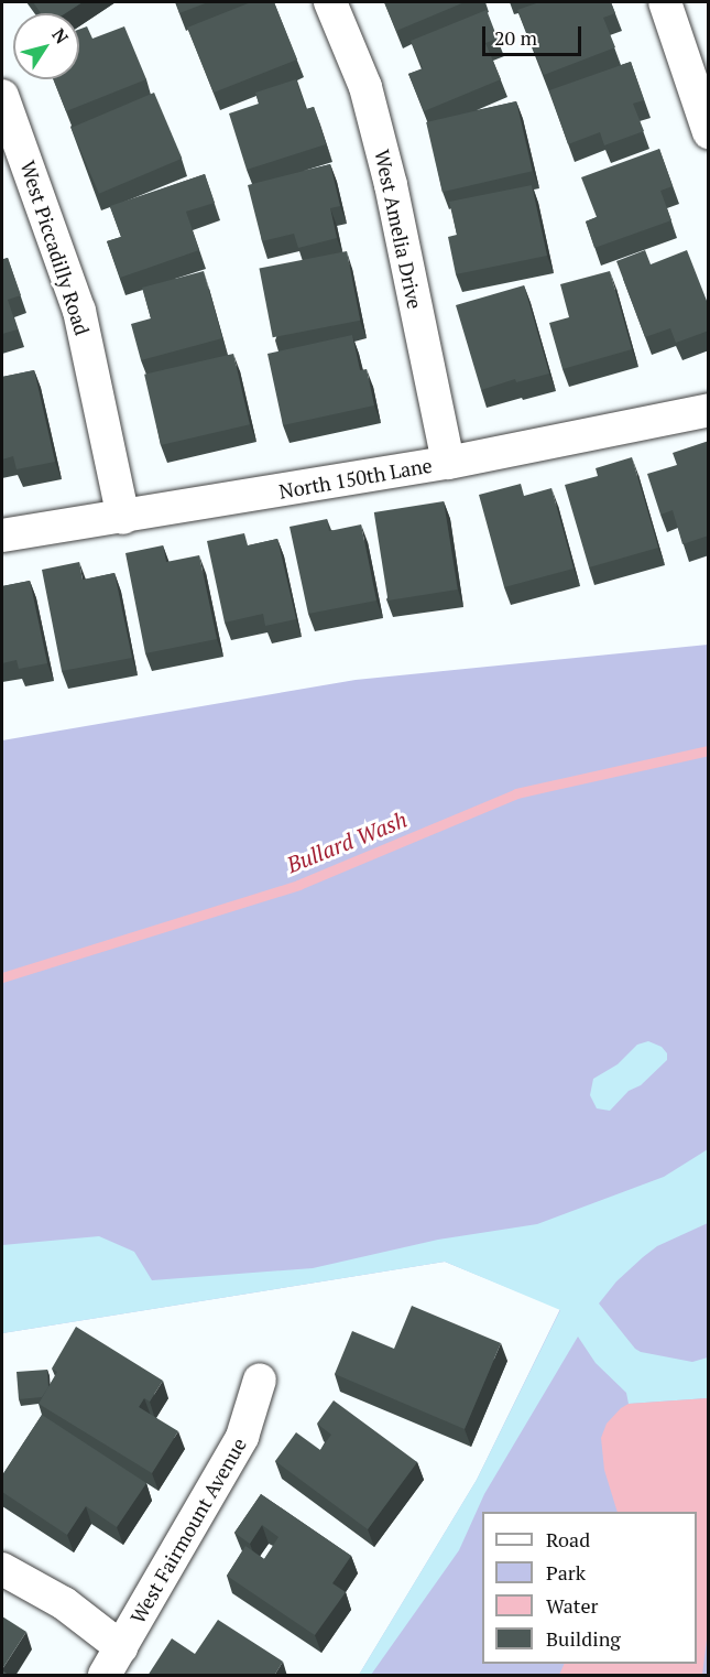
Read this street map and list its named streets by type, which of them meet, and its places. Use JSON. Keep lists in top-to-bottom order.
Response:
{
  "streets": {
    "street": [
      "West Amelia Drive",
      "West Piccadilly Road",
      "North 150th Lane",
      "West Fairmount Avenue"
    ]
  },
  "crossings": [
    ["West Amelia Drive", "North 150th Lane"],
    ["West Piccadilly Road", "North 150th Lane"]
  ],
  "water": ["Bullard Wash"],
  "legend": [
    "Road",
    "Park",
    "Water",
    "Building"
  ],
  "scale_bar": "20 m",
  "north": "top right"
}
